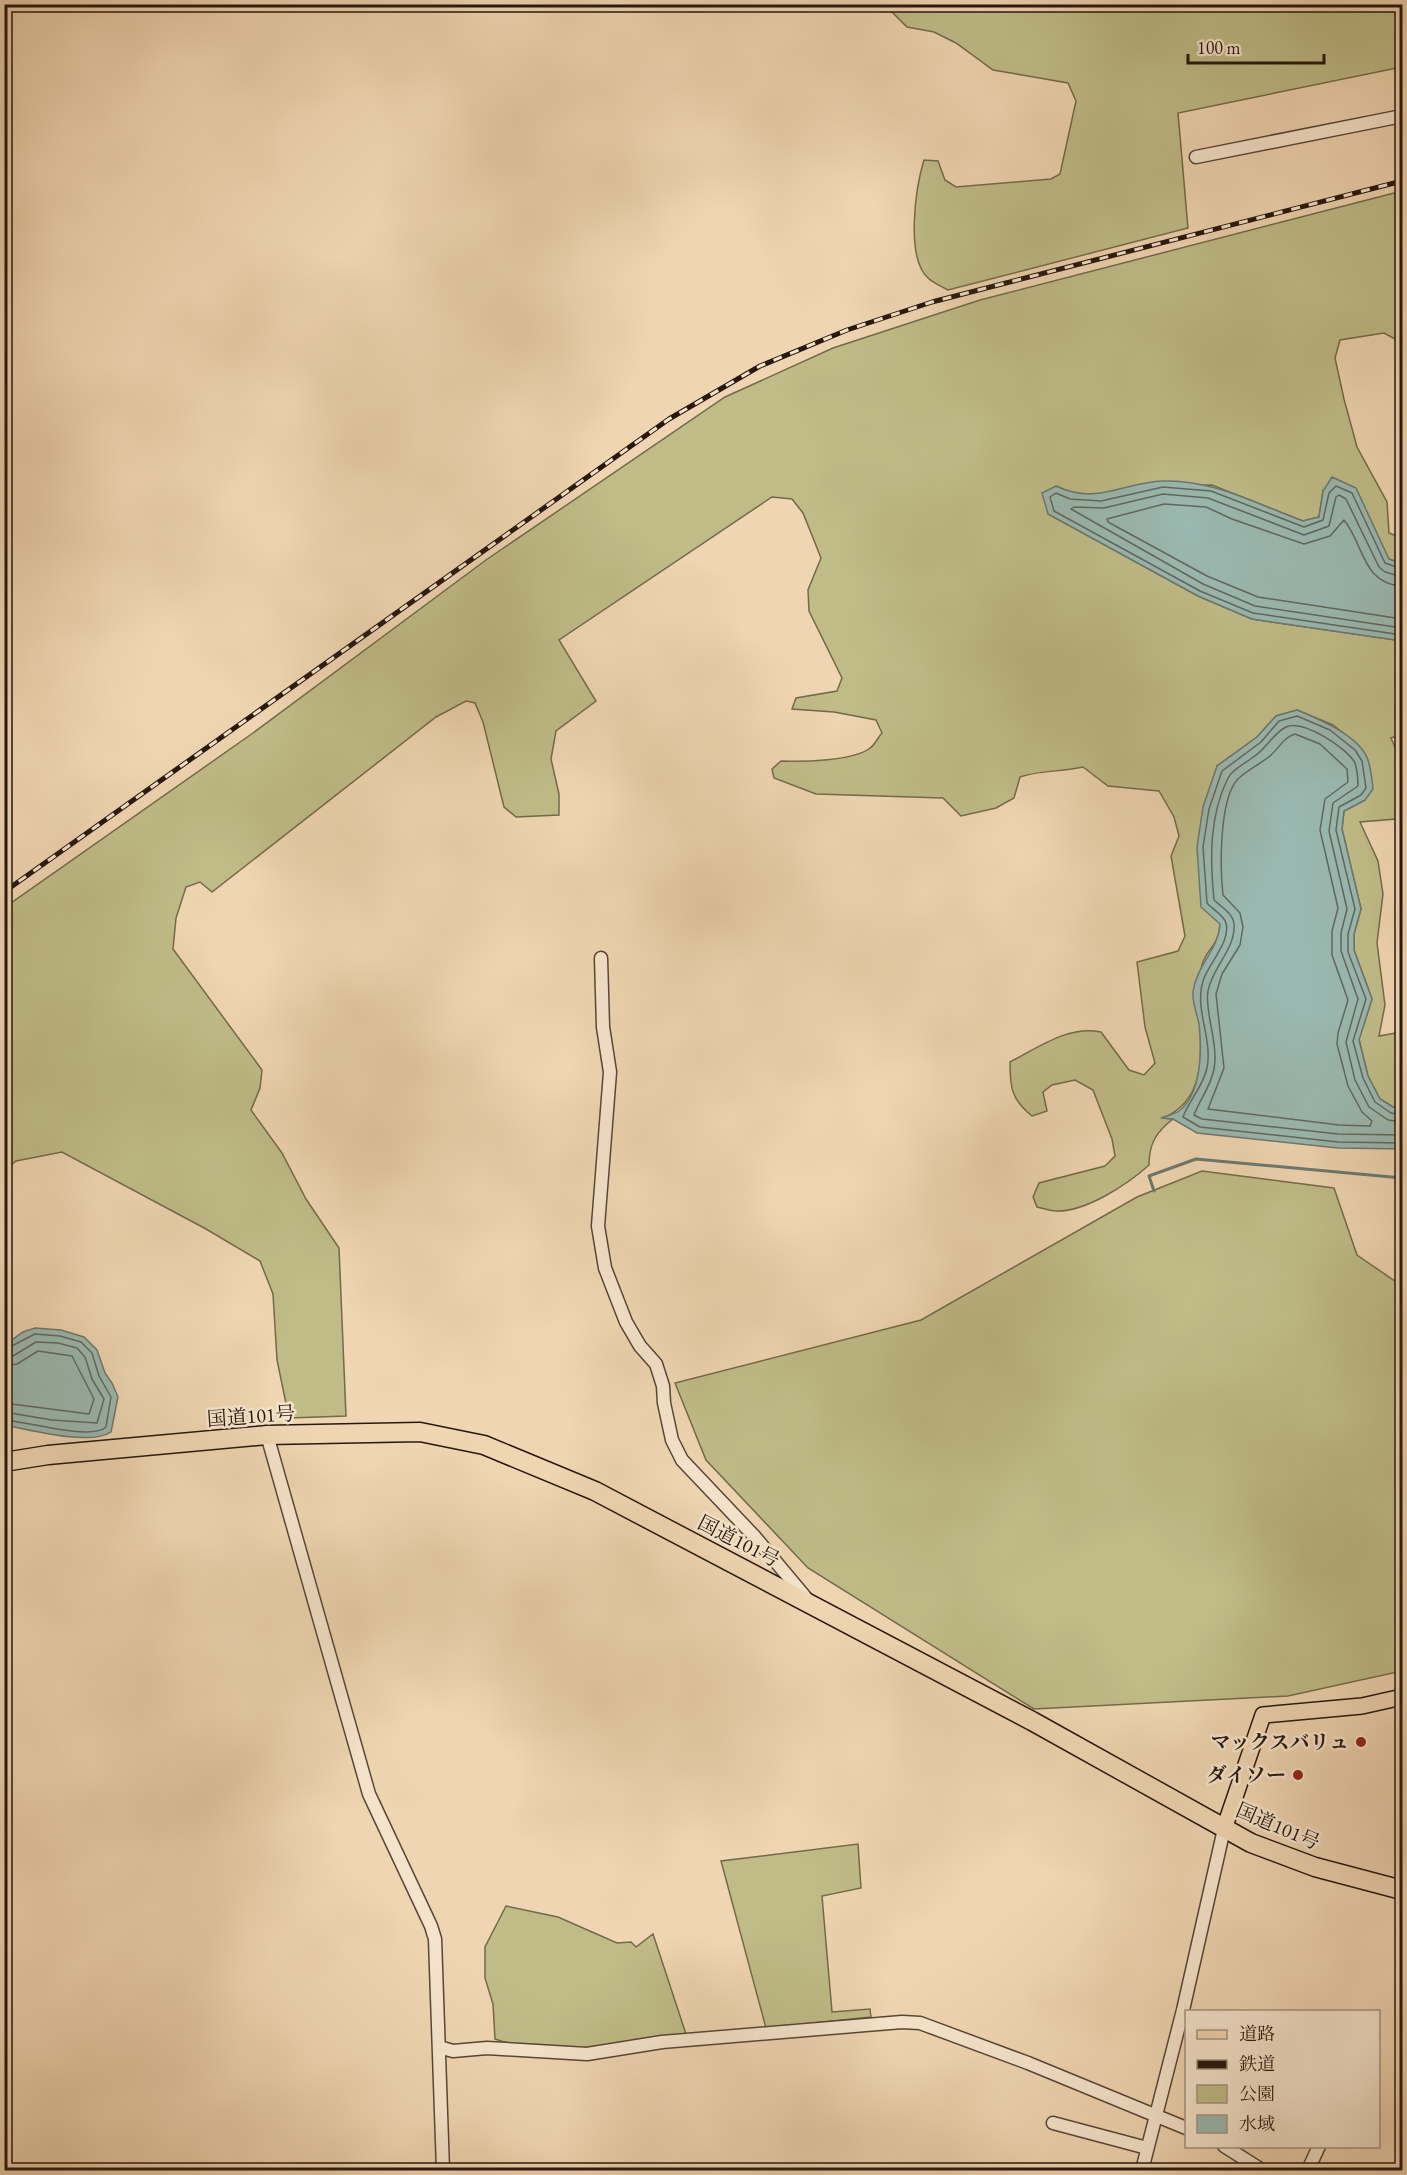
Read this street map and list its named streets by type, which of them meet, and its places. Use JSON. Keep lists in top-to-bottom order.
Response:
{
  "streets": {
    "highway": ["国道101号"]
  },
  "places": ["マックスバリュ", "ダイソー"],
  "legend": [
    "道路",
    "鉄道",
    "公園",
    "水域"
  ],
  "scale_bar": "100 m"
}
